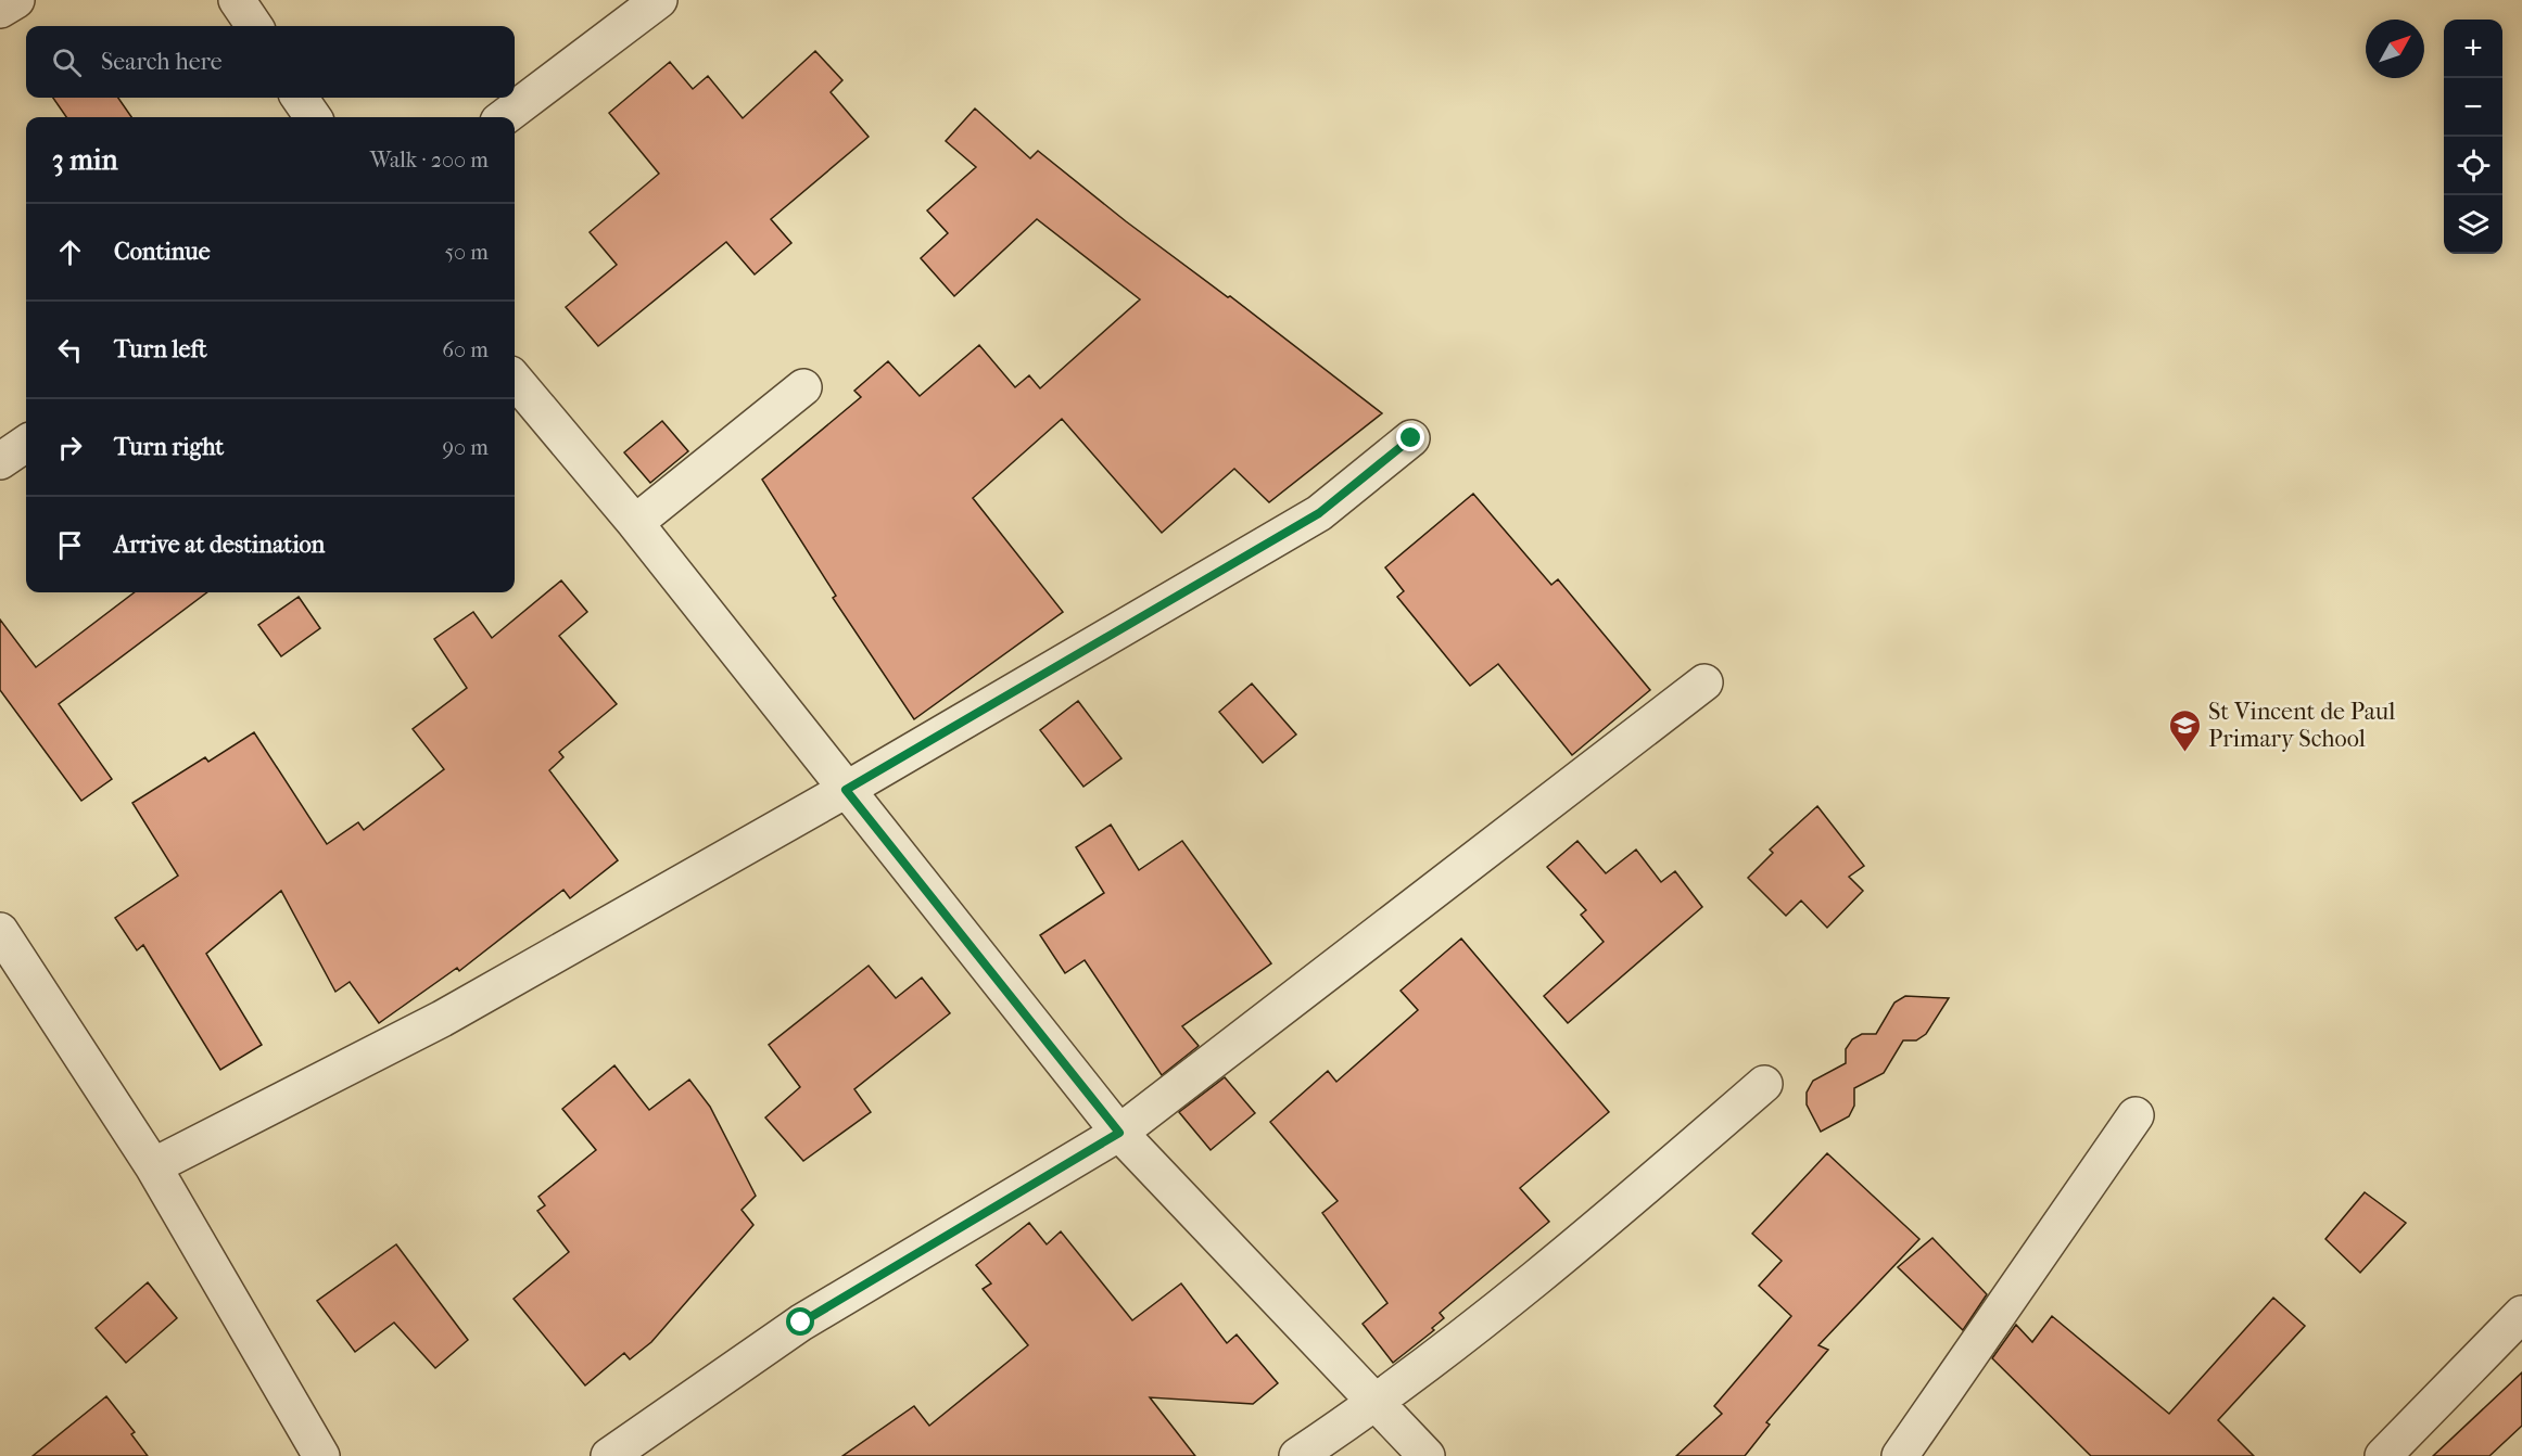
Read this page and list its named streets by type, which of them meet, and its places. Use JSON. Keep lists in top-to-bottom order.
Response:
{
  "places": {
    "school or university": ["St Vincent de Paul Primary School"]
  },
  "north": "top right",
  "page": {
    "map_buttons": ["+", "−"],
    "search": "Search here",
    "heading": ["3 min", "Walk · 200 m"],
    "list": [
      ["Continue", "50 m"],
      ["Turn left", "60 m"],
      ["Turn right", "90 m"],
      "Arrive at destination"
    ]
  }
}
